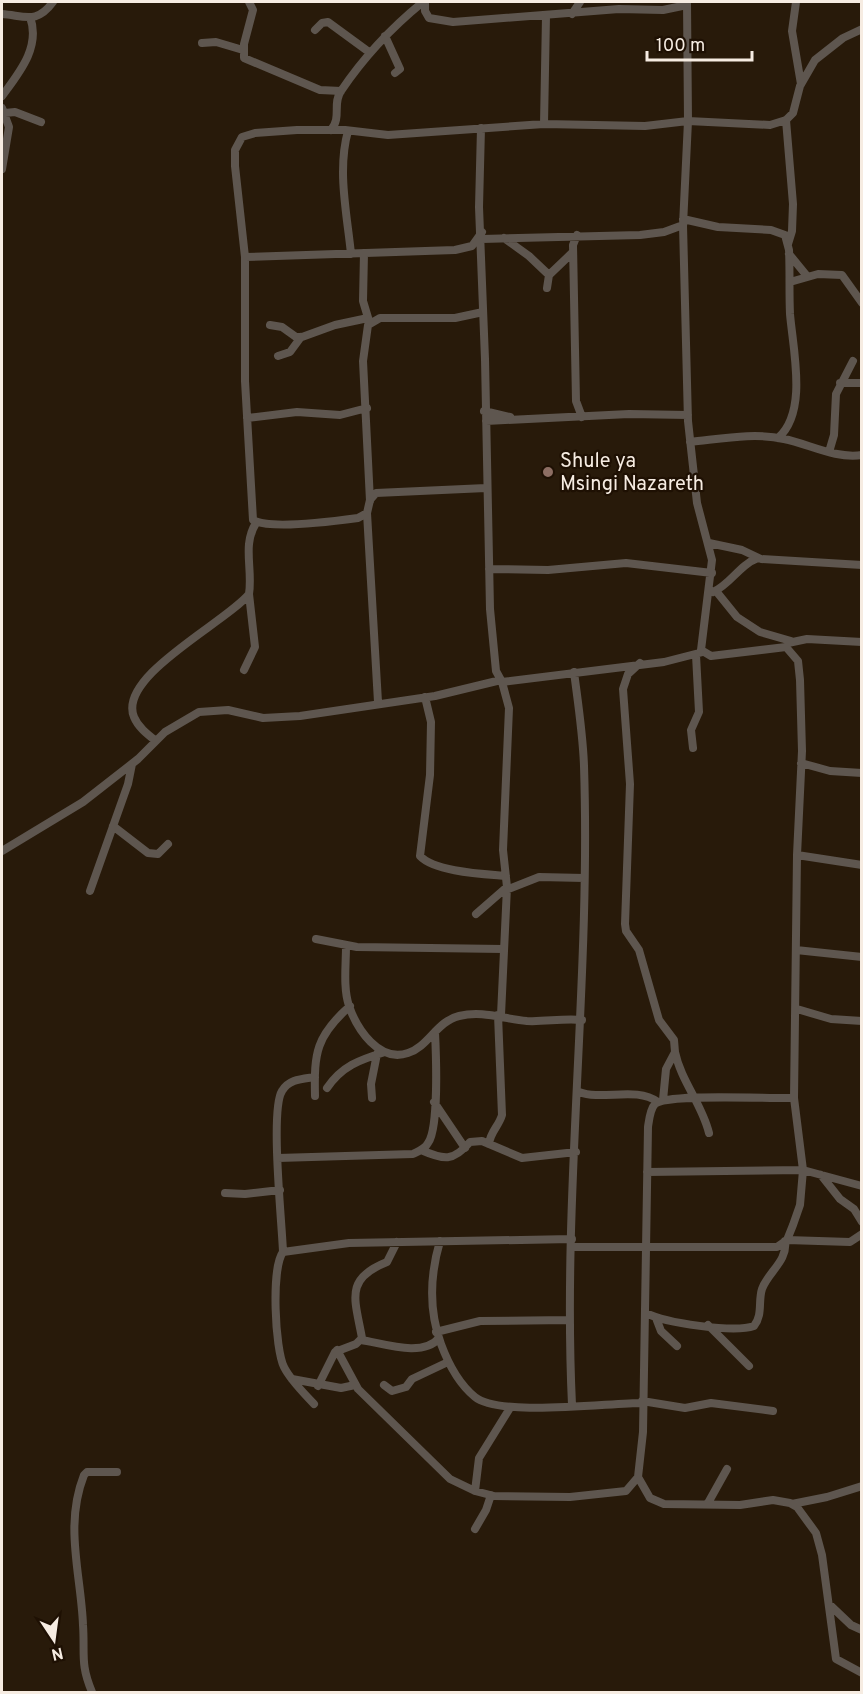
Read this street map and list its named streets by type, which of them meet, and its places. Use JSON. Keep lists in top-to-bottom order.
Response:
{
  "places": ["Shule ya Msingi Nazareth"],
  "scale_bar": "100 m",
  "north": "bottom"
}
